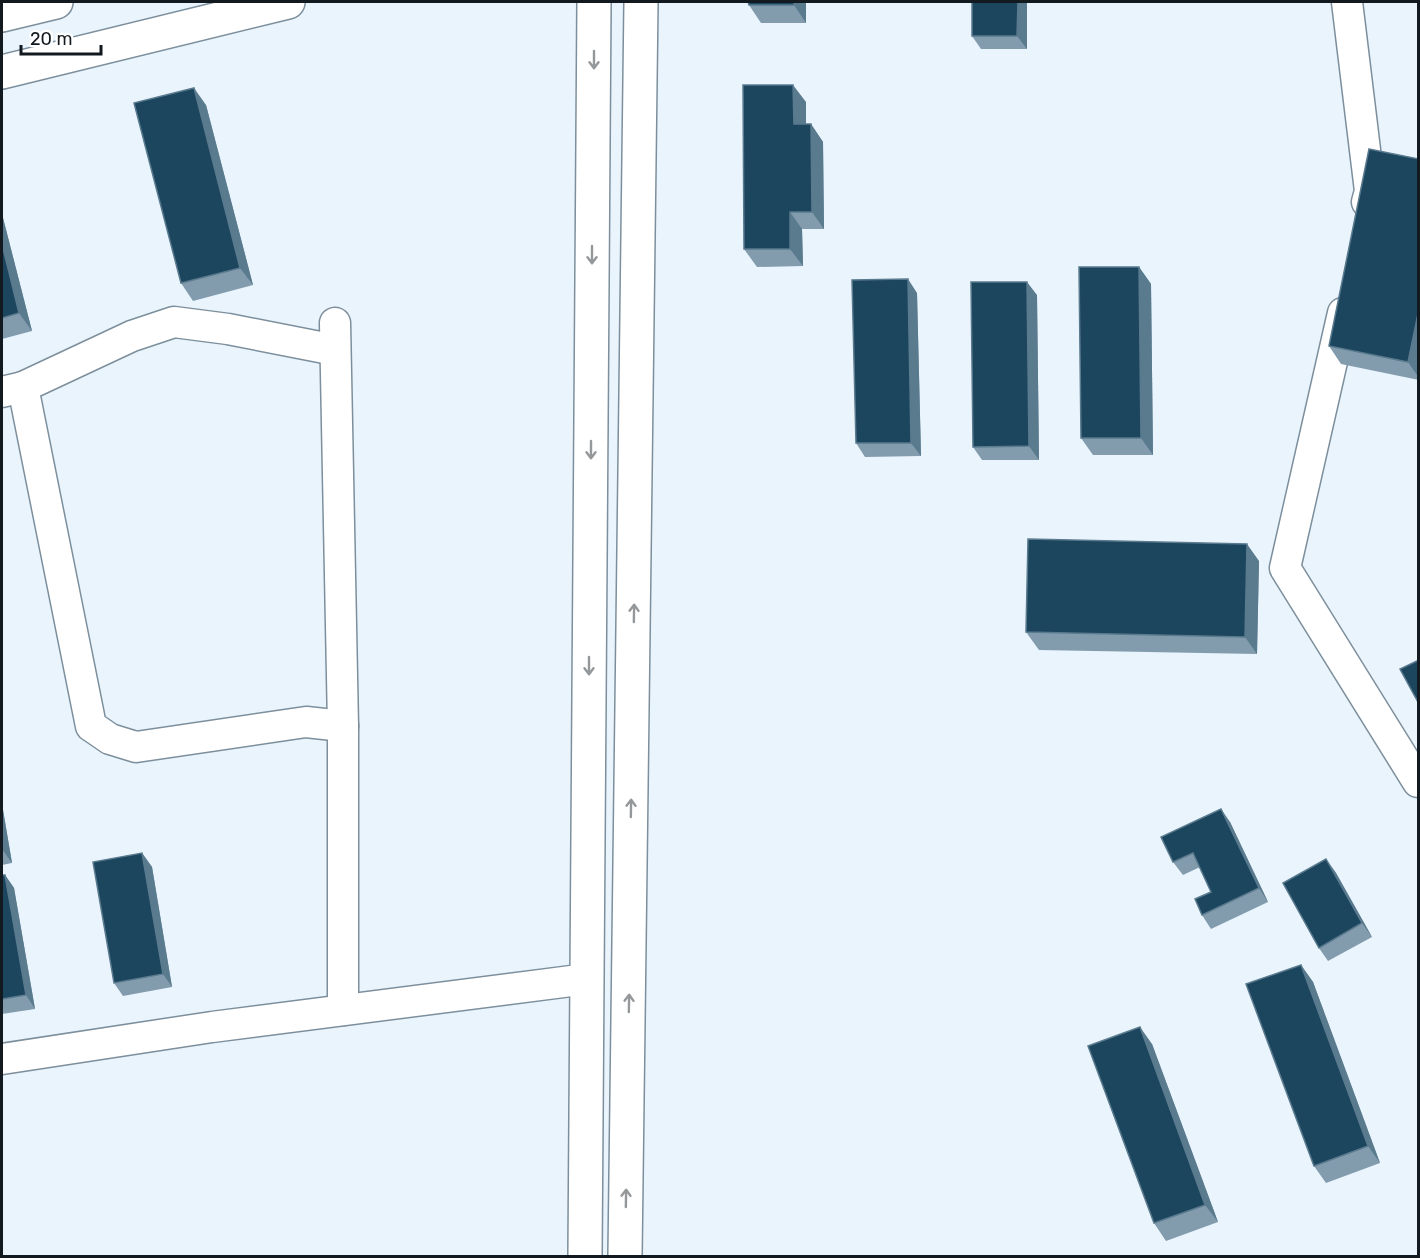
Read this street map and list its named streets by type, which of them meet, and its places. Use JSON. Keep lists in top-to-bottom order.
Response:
{
  "scale_bar": "20 m"
}
